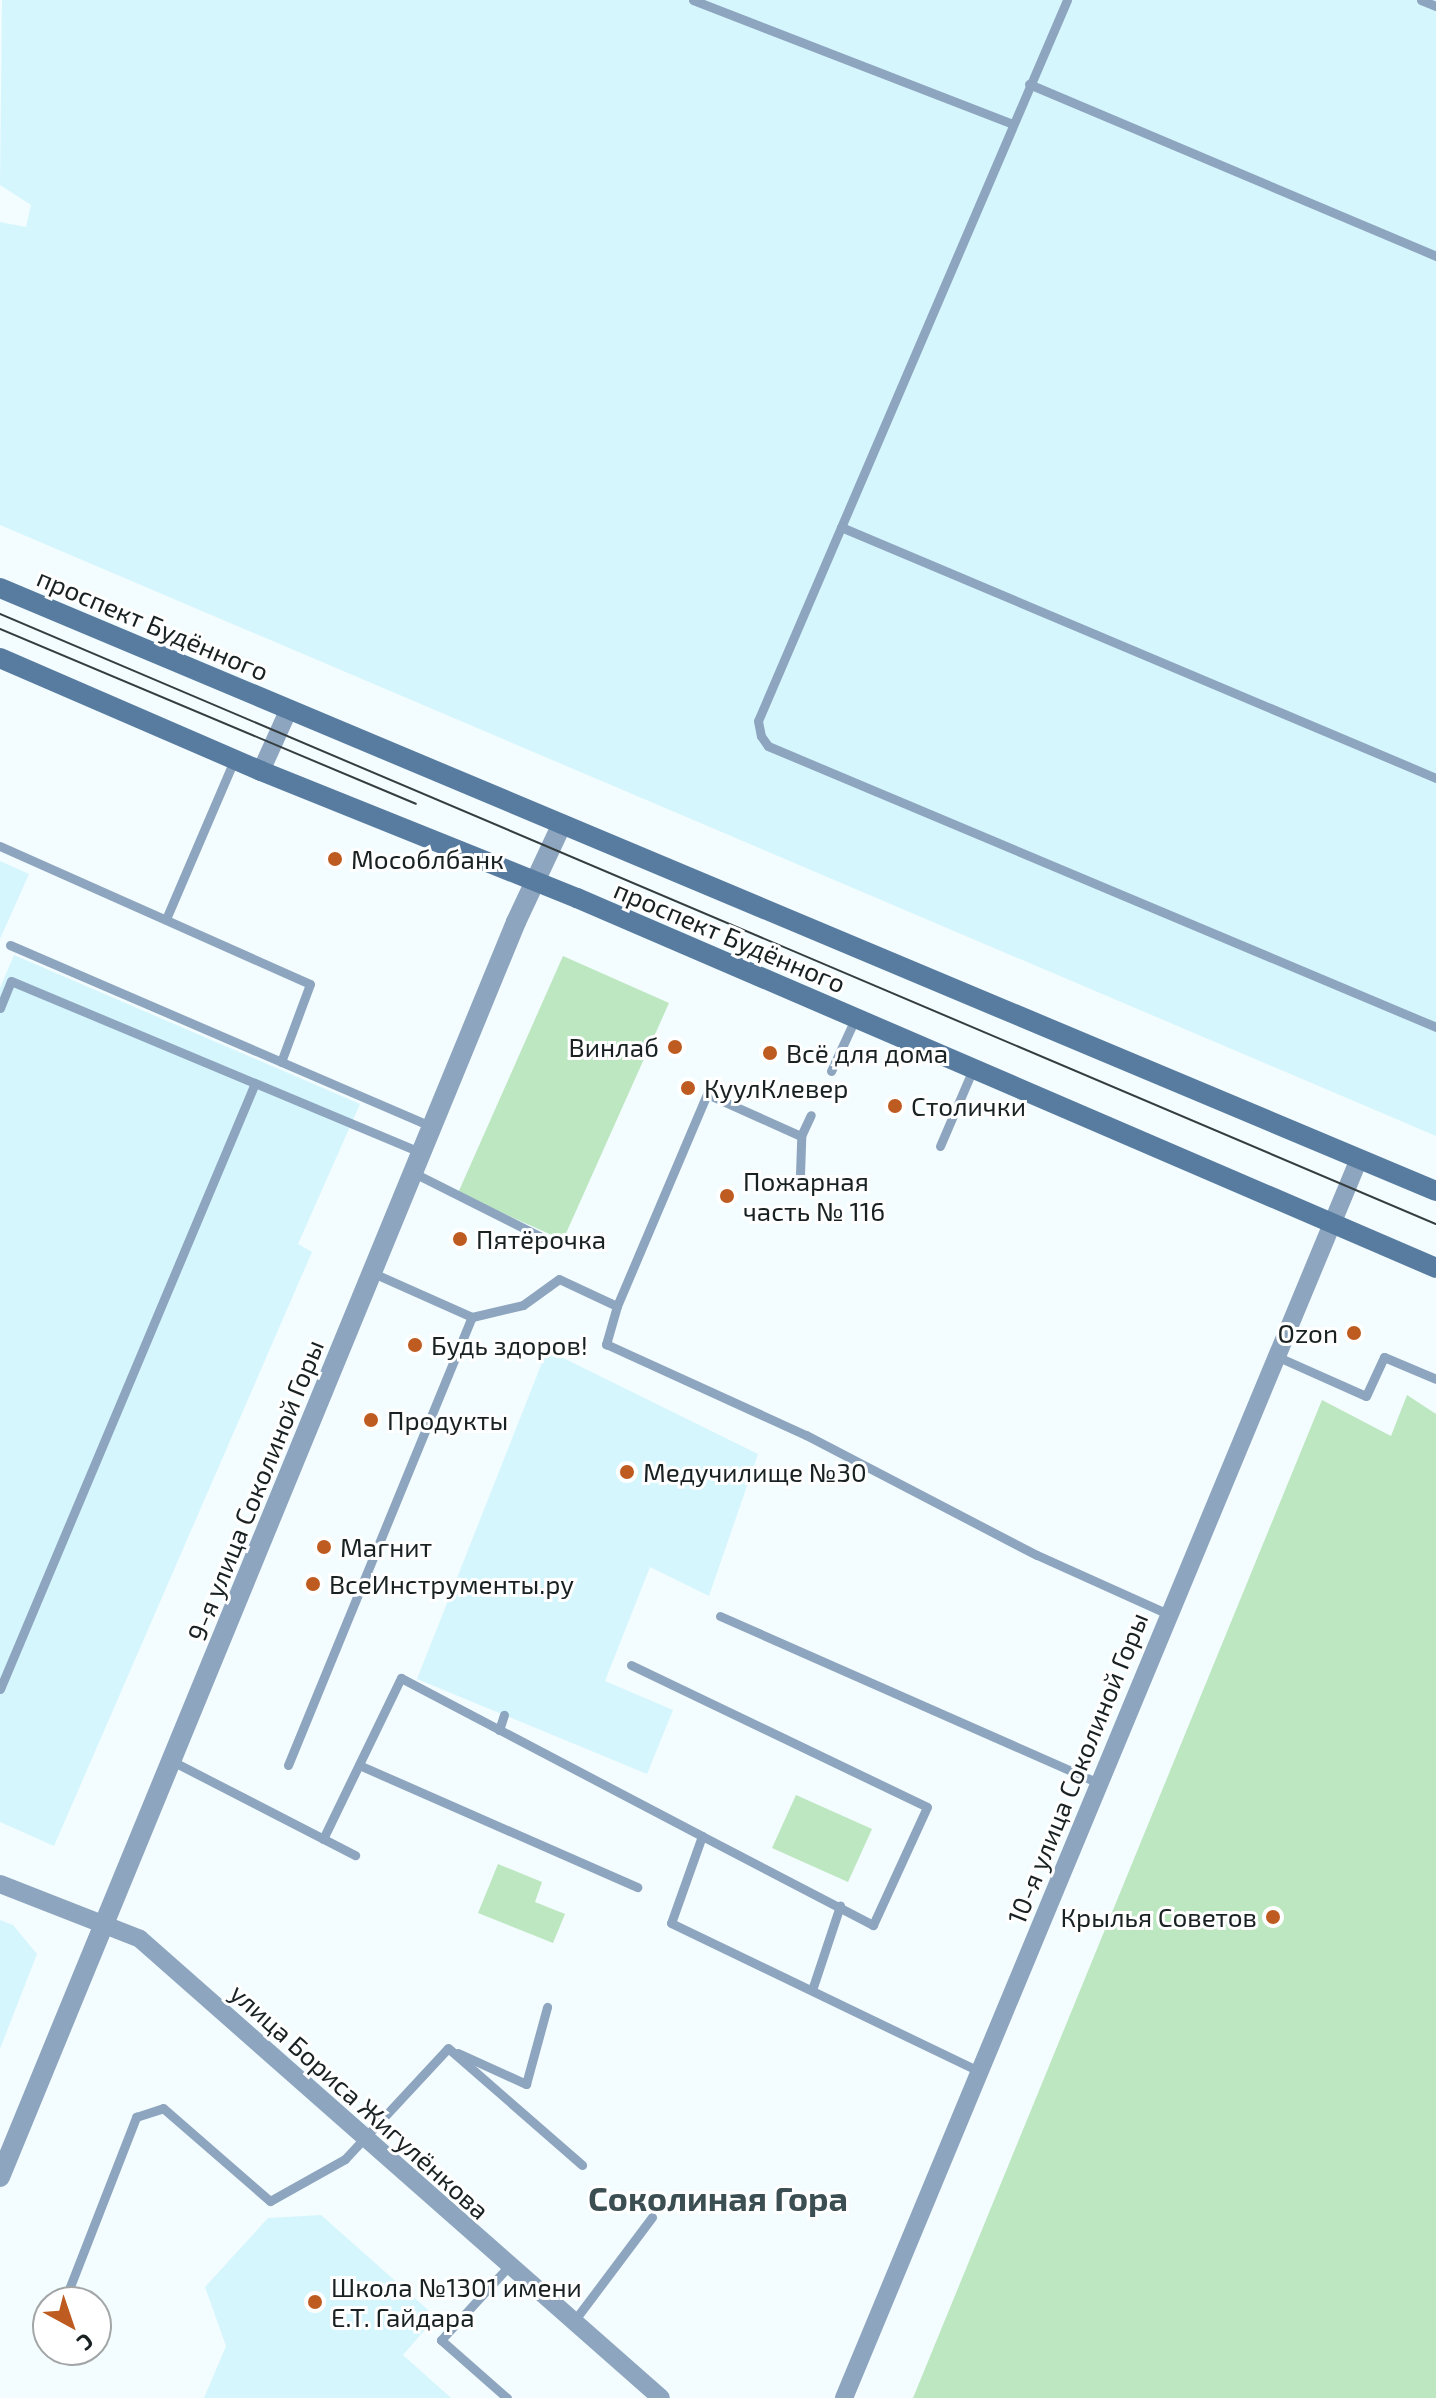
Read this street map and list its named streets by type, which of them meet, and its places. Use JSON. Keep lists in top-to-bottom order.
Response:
{
  "streets": {
    "main road": ["проспект Будённого"],
    "street": ["9-я улица Соколиной Горы", "10-я улица Соколиной Горы", "улица Бориса Жигулёнкова"]
  },
  "crossings": [
    ["проспект Будённого", "9-я улица Соколиной Горы"],
    ["проспект Будённого", "10-я улица Соколиной Горы"],
    ["9-я улица Соколиной Горы", "улица Бориса Жигулёнкова"]
  ],
  "districts": ["Соколиная Гора"],
  "places": [
    "Мособлбанк",
    "Винлаб",
    "Всё для дома",
    "КуулКлевер",
    "Столички",
    "Пожарная часть № 116",
    "Пятёрочка",
    "Ozon",
    "Будь здоров!",
    "Продукты",
    "Медучилище №30",
    "Магнит",
    "ВсеИнструменты.ру",
    "Крылья Советов",
    "Школа №1301 имени Е.Т. Гайдара"
  ],
  "north": "bottom right"
}
